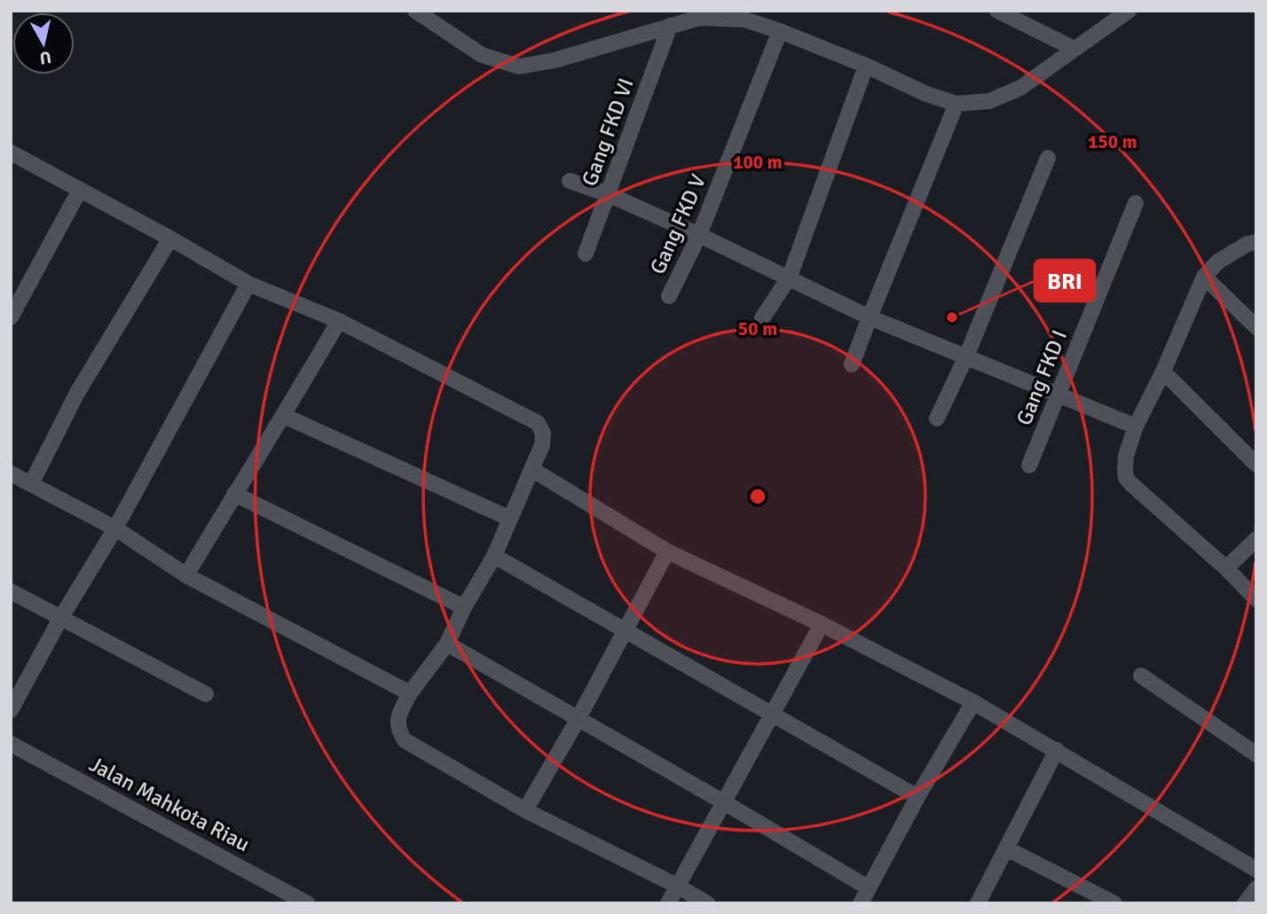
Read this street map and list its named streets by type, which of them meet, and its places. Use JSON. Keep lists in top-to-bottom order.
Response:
{
  "streets": {
    "street": [
      "Gang FKD VI",
      "Gang FKD V",
      "Gang FKD I",
      "Jalan Mahkota Riau"
    ]
  },
  "places": ["BRI"],
  "north": "bottom",
  "rings": ["150 m", "100 m", "50 m"]
}
